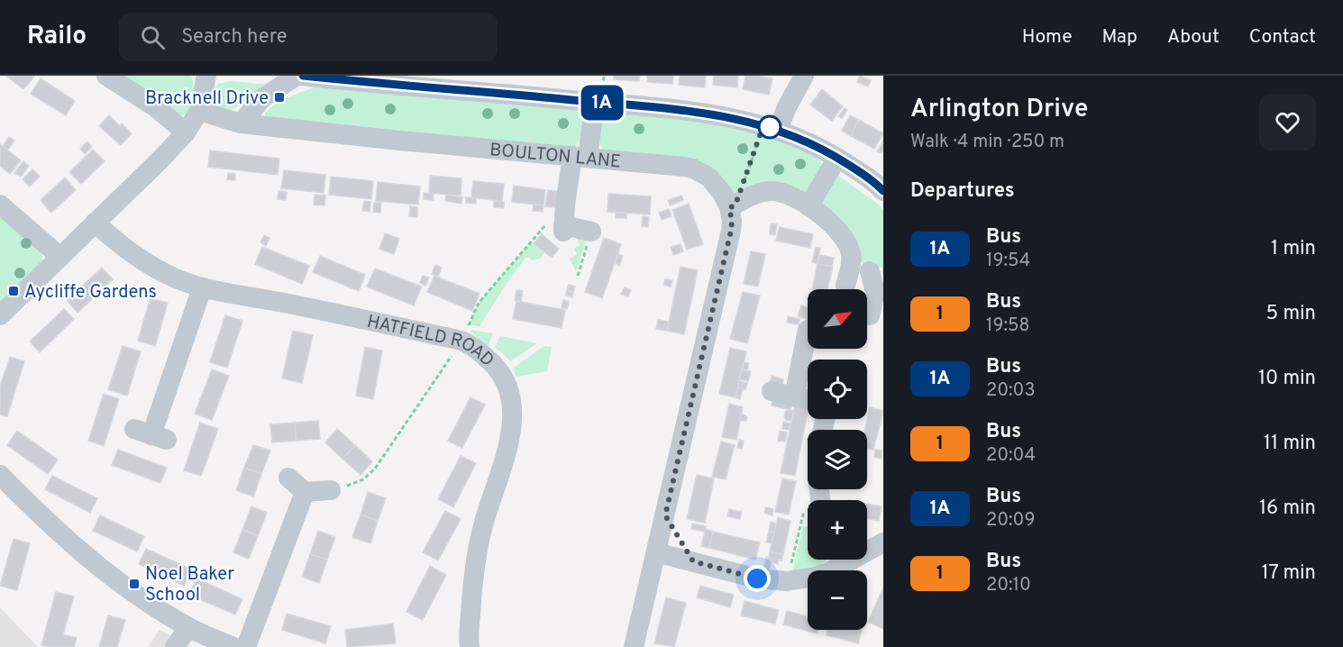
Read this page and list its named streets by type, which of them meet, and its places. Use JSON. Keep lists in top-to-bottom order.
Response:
{
  "streets": {
    "street": ["BOULTON LANE", "HATFIELD ROAD"]
  },
  "places": {
    "transit": ["Bracknell Drive", "Aycliffe Gardens", "Noel Baker School"]
  },
  "lines": ["bus line 1A"],
  "north": "top right",
  "page": {
    "header": "Railo",
    "search": "Search here",
    "nav": [
      "Home",
      "Map",
      "About",
      "Contact"
    ],
    "on_map": "1A",
    "heading": [
      ["Arlington Drive", "Walk · 4 min · 250 m"],
      "Departures"
    ],
    "list": [
      {
        "mark": "1A",
        "name": "Bus",
        "note": "19:54",
        "value": "1 min"
      },
      {
        "mark": "1",
        "name": "Bus",
        "note": "19:58",
        "value": "5 min"
      },
      {
        "mark": "1A",
        "name": "Bus",
        "note": "20:03",
        "value": "10 min"
      },
      {
        "mark": "1",
        "name": "Bus",
        "note": "20:04",
        "value": "11 min"
      },
      {
        "mark": "1A",
        "name": "Bus",
        "note": "20:09",
        "value": "16 min"
      },
      {
        "mark": "1",
        "name": "Bus",
        "note": "20:10",
        "value": "17 min"
      }
    ],
    "map_buttons": ["+", "−"]
  }
}
